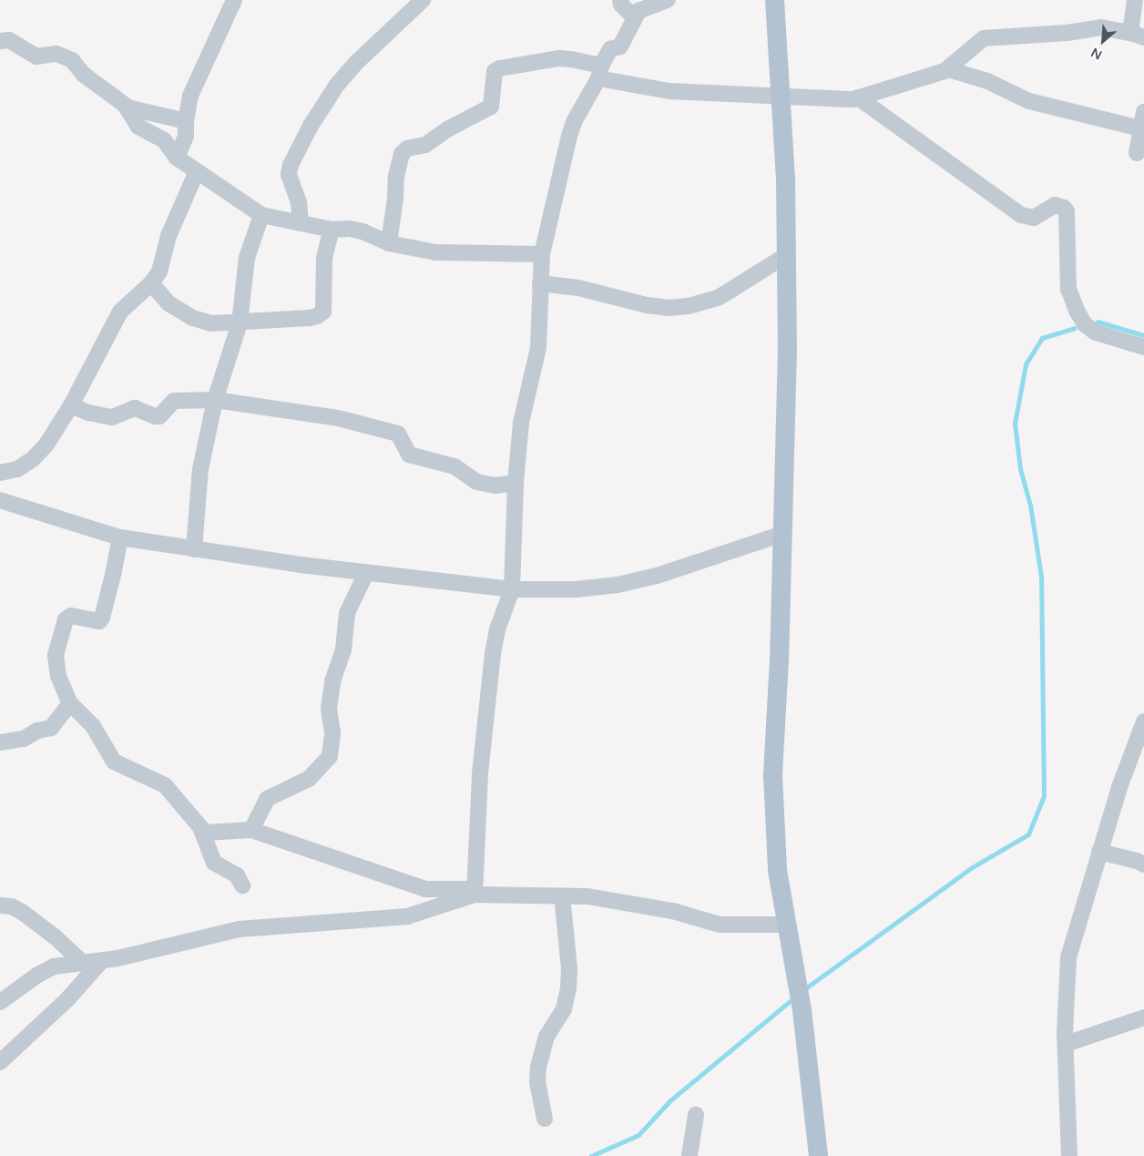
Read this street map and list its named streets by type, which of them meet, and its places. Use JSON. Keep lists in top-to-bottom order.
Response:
{
  "north": "bottom left"
}
